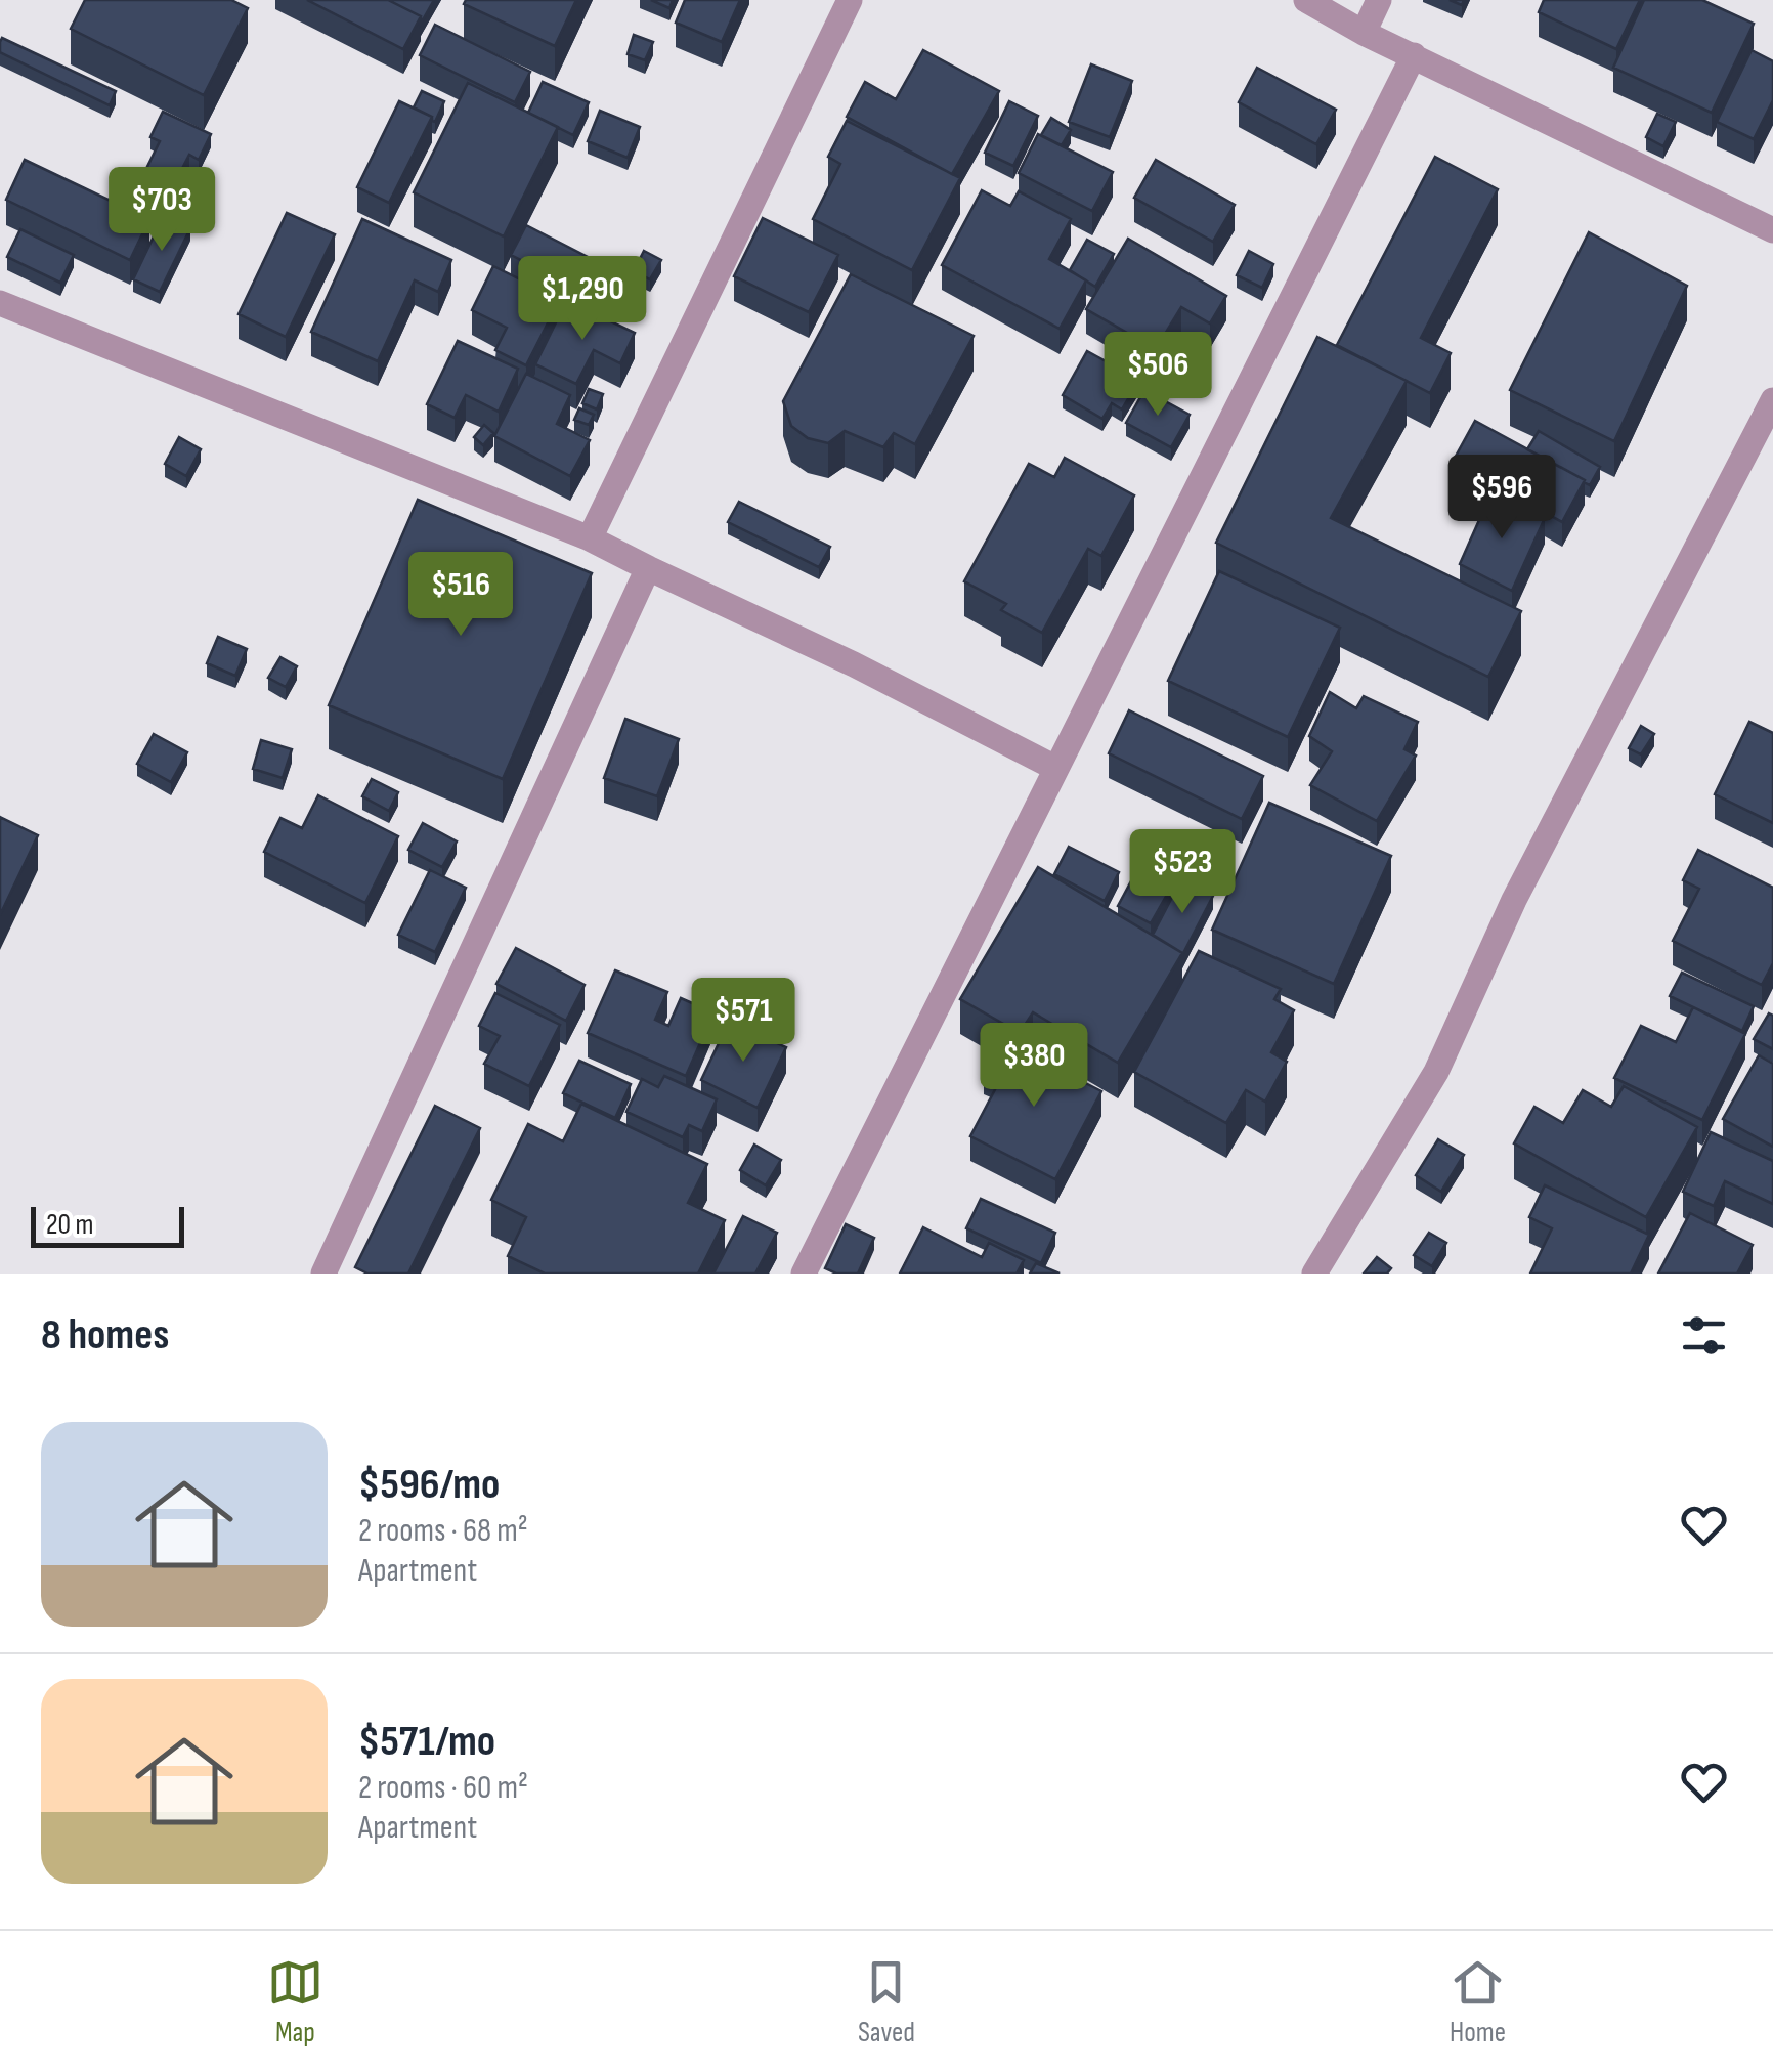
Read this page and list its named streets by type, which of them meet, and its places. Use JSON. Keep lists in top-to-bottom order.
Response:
{
  "scale_bar": "20 m",
  "page": {
    "price": [
      "$703",
      "$1,290",
      "$506",
      "$596",
      "$516",
      "$523",
      "$571",
      "$380"
    ],
    "scale": "20 m",
    "heading": "8 homes",
    "list": [
      {
        "name": "$596/mo",
        "note": "2 rooms · 68 m² · Apartment"
      },
      {
        "name": "$571/mo",
        "note": "2 rooms · 60 m² · Apartment"
      }
    ],
    "tabs": ["Map", "Saved", "Home"]
  }
}
